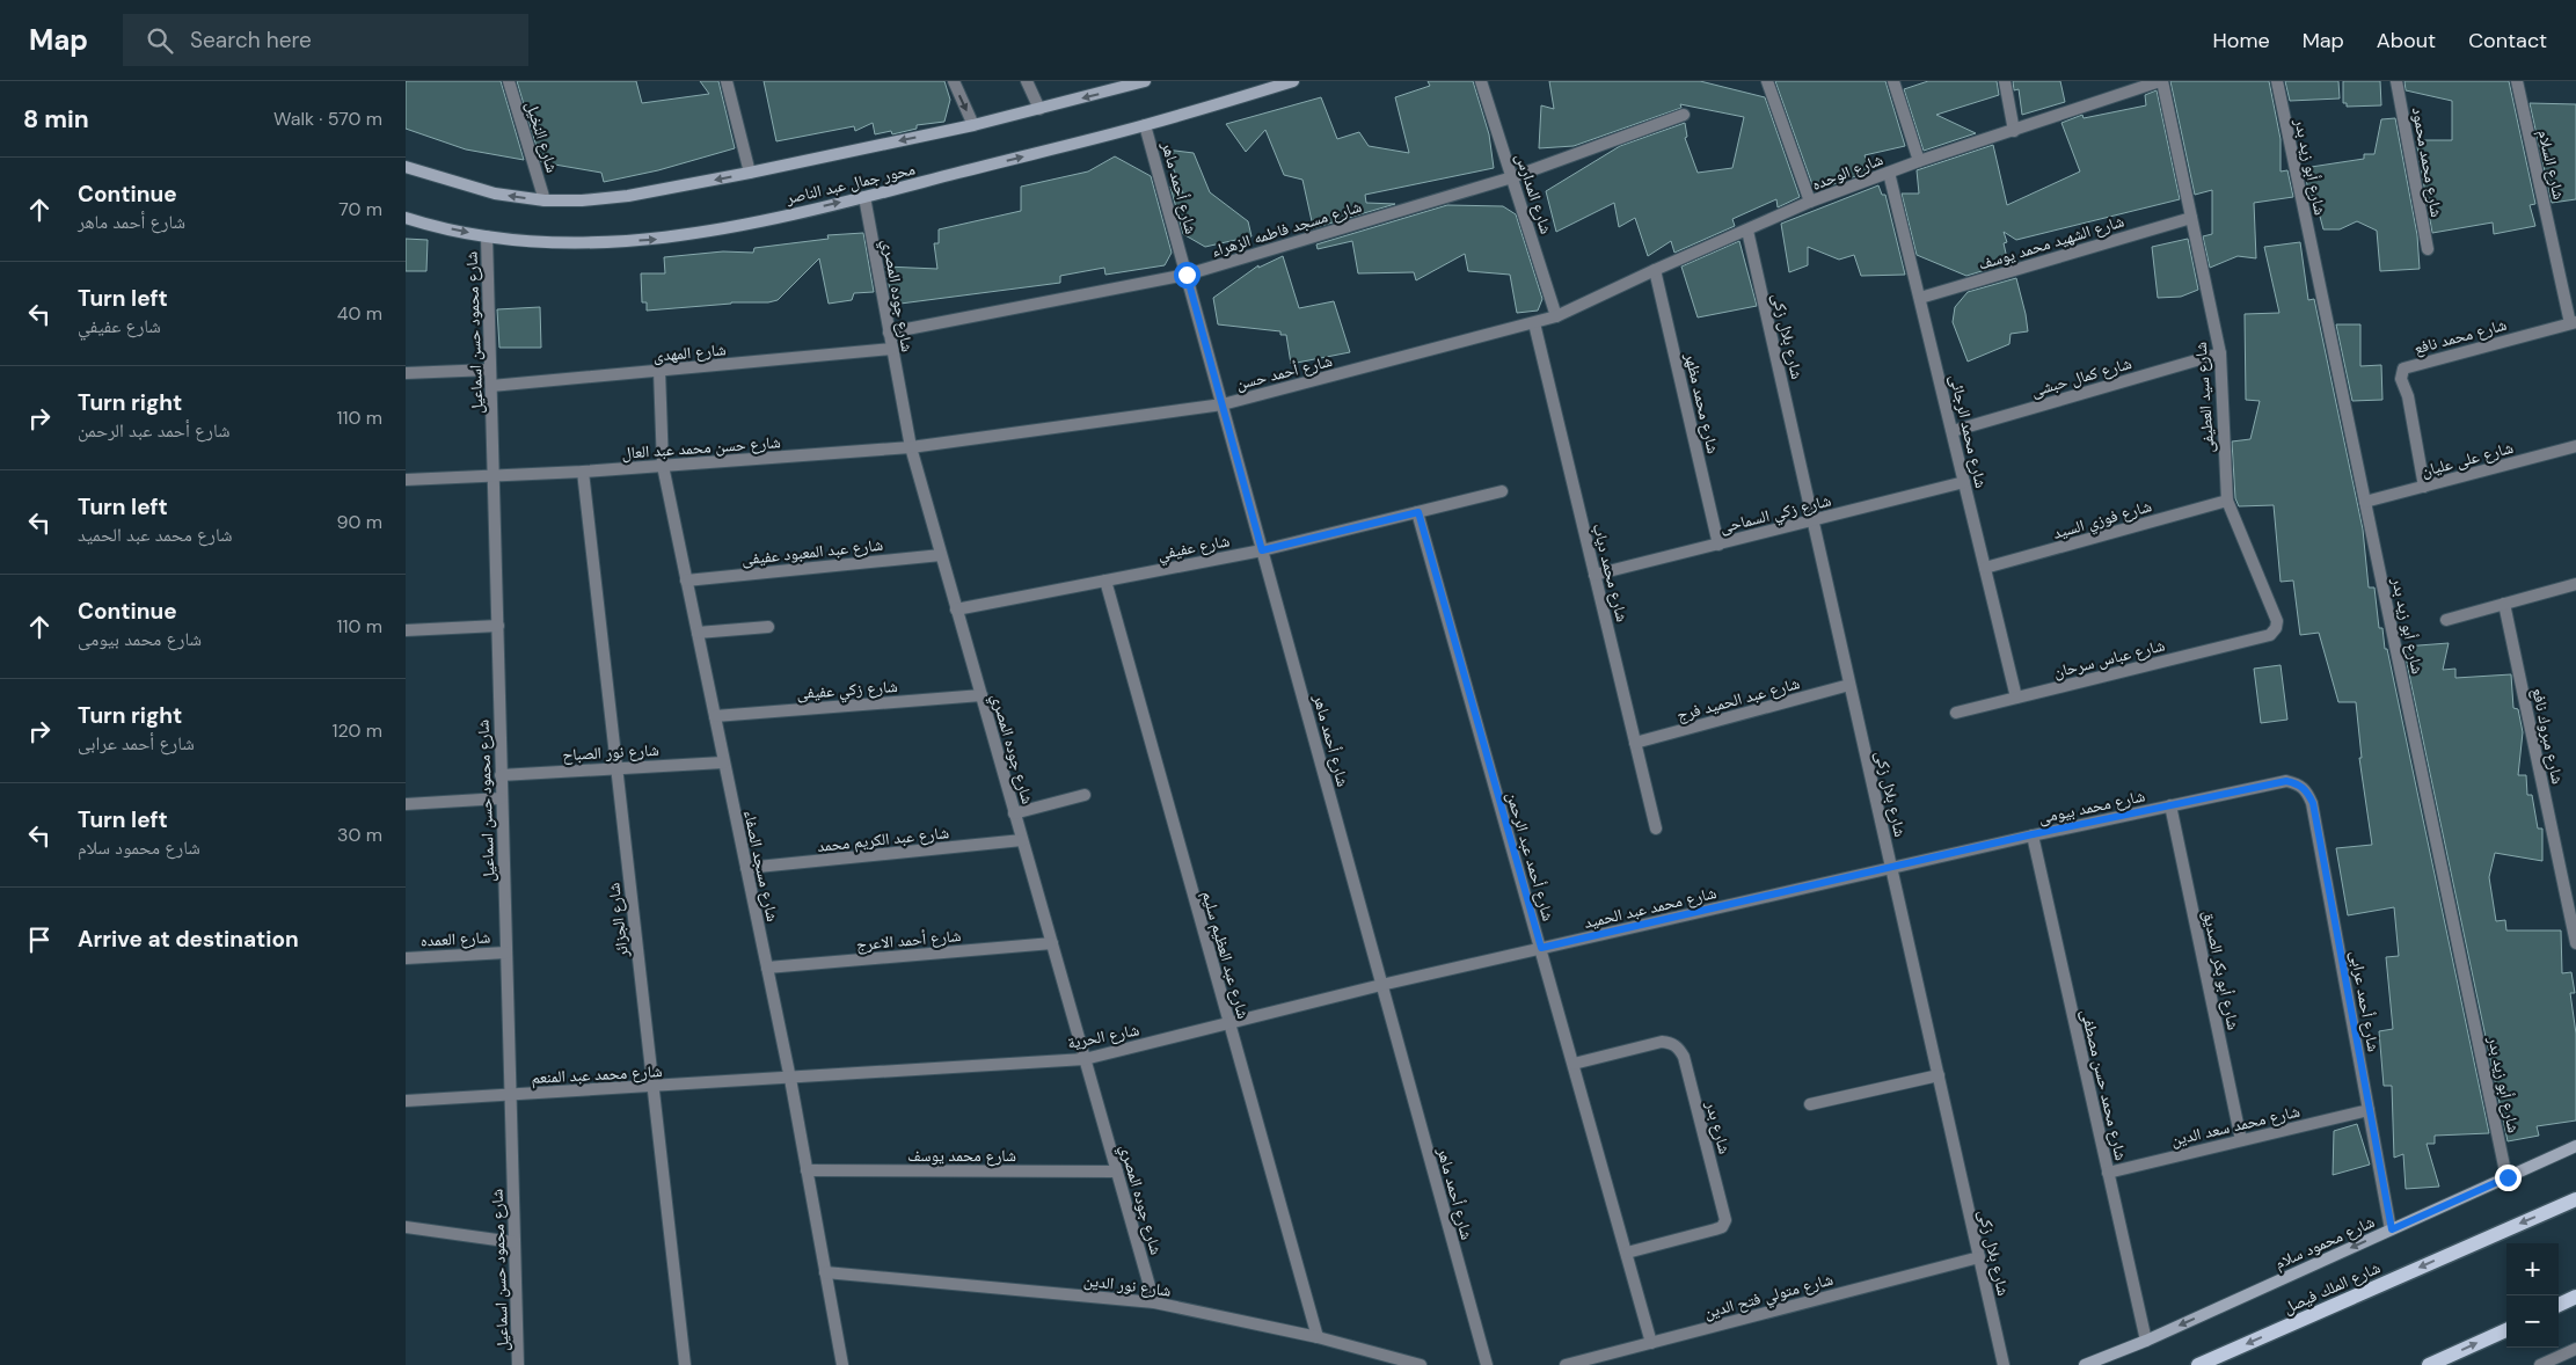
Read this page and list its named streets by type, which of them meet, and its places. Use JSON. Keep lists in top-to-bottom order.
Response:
{
  "streets": {
    "main road": ["شارع الملك فيصل"],
    "street": [
      "شارع النخيل",
      "شارع محمد محمود",
      "شارع السلام",
      "شارع أبو زيد بدر",
      "شارع الوحده",
      "محور جمال عبد الناصر",
      "شارع أحمد ماهر",
      "شارع المدارس",
      "شارع مسجد فاطمه الزهراء",
      "شارع الشهيد محمد يوسف",
      "شارع جوده المصري",
      "شارع محمود حسن اسماعيل",
      "شارع بلال زكى",
      "شارع محمد نافع",
      "شارع المهدى",
      "شارع أحمد حسن",
      "شارع كمال حبشى",
      "شارع سيد العطيفى",
      "شارع محمد مظهر",
      "شارع محمد الرجائى",
      "شارع حسن محمد عبد العال",
      "شارع على عليان",
      "شارع زكي السماحى",
      "شارع فوزي السيد",
      "شارع عفيفي",
      "شارع عبد المعبود عفيفى",
      "شارع محمد دياب",
      "شارع عباس سرحان",
      "شارع زكي عفيفى",
      "شارع عبد الحميد فرج",
      "شارع مبروك نافع",
      "شارع نور الصباح",
      "شارع محمد بيومى",
      "شارع عبد الكريم محمد",
      "شارع أحمد عبد الرحمن",
      "شارع مسجد الصفاء",
      "شارع محمد عبد الحميد",
      "شارع الجزائر",
      "شارع العمده",
      "شارع أحمد الاعرج",
      "شارع عبد العظيم سليم",
      "شارع أبو بكر الصديق",
      "شارع أحمد عرابى",
      "شارع الحرية",
      "شارع محمد عبد المنعم",
      "شارع محمد حسن مصطفى",
      "شارع محمد سعد الدين",
      "شارع بدر",
      "شارع محمد يوسف",
      "شارع محمود سلام",
      "شارع نور الدين",
      "شارع متولي فتح الدين"
    ]
  },
  "crossings": [
    ["شارع النخيل", "محور جمال عبد الناصر"],
    ["شارع السلام", "شارع محمد نافع"],
    ["شارع أبو زيد بدر", "شارع على عليان"],
    ["شارع أبو زيد بدر", "شارع محمود سلام"],
    ["شارع الوحده", "شارع المدارس"],
    ["شارع الوحده", "شارع بلال زكى"],
    ["شارع الوحده", "شارع أحمد حسن"],
    ["شارع الوحده", "شارع سيد العطيفى"],
    ["شارع الوحده", "شارع محمد مظهر"],
    ["شارع الوحده", "شارع محمد الرجائى"],
    ["محور جمال عبد الناصر", "شارع أحمد ماهر"],
    ["محور جمال عبد الناصر", "شارع جوده المصري"],
    ["محور جمال عبد الناصر", "شارع محمود حسن اسماعيل"],
    ["شارع أحمد ماهر", "شارع مسجد فاطمه الزهراء"],
    ["شارع أحمد ماهر", "شارع أحمد حسن"],
    ["شارع أحمد ماهر", "شارع عفيفي"],
    ["شارع أحمد ماهر", "شارع محمد عبد الحميد"],
    ["شارع أحمد ماهر", "شارع الحرية"],
    ["شارع المدارس", "شارع مسجد فاطمه الزهراء"],
    ["شارع المدارس", "شارع أحمد حسن"],
    ["شارع مسجد فاطمه الزهراء", "شارع جوده المصري"],
    ["شارع الشهيد محمد يوسف", "شارع سيد العطيفى"],
    ["شارع الشهيد محمد يوسف", "شارع محمد الرجائى"],
    ["شارع جوده المصري", "شارع المهدى"],
    ["شارع جوده المصري", "شارع أحمد حسن"],
    ["شارع جوده المصري", "شارع حسن محمد عبد العال"],
    ["شارع جوده المصري", "شارع عفيفي"],
    ["شارع جوده المصري", "شارع عبد المعبود عفيفى"],
    ["شارع جوده المصري", "شارع زكي عفيفى"],
    ["شارع جوده المصري", "شارع عبد الكريم محمد"],
    ["شارع جوده المصري", "شارع أحمد الاعرج"],
    ["شارع جوده المصري", "شارع الحرية"],
    ["شارع جوده المصري", "شارع محمد يوسف"],
    ["شارع جوده المصري", "شارع نور الدين"],
    ["شارع محمود حسن اسماعيل", "شارع المهدى"],
    ["شارع محمود حسن اسماعيل", "شارع حسن محمد عبد العال"],
    ["شارع محمود حسن اسماعيل", "شارع نور الصباح"],
    ["شارع محمود حسن اسماعيل", "شارع العمده"],
    ["شارع محمود حسن اسماعيل", "شارع محمد عبد المنعم"],
    ["شارع بلال زكى", "شارع زكي السماحى"],
    ["شارع بلال زكى", "شارع عبد الحميد فرج"],
    ["شارع بلال زكى", "شارع محمد بيومى"],
    ["شارع بلال زكى", "شارع محمد عبد الحميد"],
    ["شارع بلال زكى", "شارع متولي فتح الدين"],
    ["شارع محمد نافع", "شارع على عليان"],
    ["شارع المهدى", "شارع مسجد الصفاء"],
    ["شارع أحمد حسن", "شارع حسن محمد عبد العال"],
    ["شارع أحمد حسن", "شارع محمد دياب"],
    ["شارع كمال حبشى", "شارع سيد العطيفى"],
    ["شارع كمال حبشى", "شارع محمد الرجائى"],
    ["شارع سيد العطيفى", "شارع فوزي السيد"],
    ["شارع سيد العطيفى", "شارع عباس سرحان"],
    ["شارع محمد مظهر", "شارع زكي السماحى"],
    ["شارع محمد الرجائى", "شارع زكي السماحى"],
    ["شارع محمد الرجائى", "شارع فوزي السيد"],
    ["شارع محمد الرجائى", "شارع عباس سرحان"],
    ["شارع حسن محمد عبد العال", "شارع مسجد الصفاء"],
    ["شارع حسن محمد عبد العال", "شارع الجزائر"],
    ["شارع زكي السماحى", "شارع محمد دياب"],
    ["شارع عفيفي", "شارع أحمد عبد الرحمن"],
    ["شارع عفيفي", "شارع عبد العظيم سليم"],
    ["شارع عبد المعبود عفيفى", "شارع مسجد الصفاء"],
    ["شارع محمد دياب", "شارع عبد الحميد فرج"],
    ["شارع زكي عفيفى", "شارع مسجد الصفاء"],
    ["شارع نور الصباح", "شارع مسجد الصفاء"],
    ["شارع نور الصباح", "شارع الجزائر"],
    ["شارع محمد بيومى", "شارع محمد عبد الحميد"],
    ["شارع محمد بيومى", "شارع أبو بكر الصديق"],
    ["شارع محمد بيومى", "شارع أحمد عرابى"],
    ["شارع محمد بيومى", "شارع محمد حسن مصطفى"],
    ["شارع عبد الكريم محمد", "شارع مسجد الصفاء"],
    ["شارع أحمد عبد الرحمن", "شارع محمد عبد الحميد"],
    ["شارع أحمد عبد الرحمن", "شارع بدر"],
    ["شارع أحمد عبد الرحمن", "شارع متولي فتح الدين"],
    ["شارع مسجد الصفاء", "شارع أحمد الاعرج"],
    ["شارع مسجد الصفاء", "شارع الحرية"],
    ["شارع مسجد الصفاء", "شارع محمد عبد المنعم"],
    ["شارع مسجد الصفاء", "شارع محمد يوسف"],
    ["شارع مسجد الصفاء", "شارع نور الدين"],
    ["شارع محمد عبد الحميد", "شارع الحرية"],
    ["شارع الجزائر", "شارع محمد عبد المنعم"],
    ["شارع عبد العظيم سليم", "شارع الحرية"],
    ["شارع عبد العظيم سليم", "شارع نور الدين"],
    ["شارع أبو بكر الصديق", "شارع محمد سعد الدين"],
    ["شارع أحمد عرابى", "شارع محمد سعد الدين"],
    ["شارع أحمد عرابى", "شارع محمود سلام"],
    ["شارع الحرية", "شارع محمد عبد المنعم"],
    ["شارع محمد حسن مصطفى", "شارع محمد سعد الدين"],
    ["شارع محمد حسن مصطفى", "شارع محمود سلام"]
  ],
  "one_way": ["شارع محمود سلام", "شارع الملك فيصل"],
  "page": {
    "header": "Map",
    "search": "Search here",
    "nav": [
      "Home",
      "Map",
      "About",
      "Contact"
    ],
    "heading": ["8 min", "Walk · 570 m"],
    "list": [
      ["Continue", "شارع أحمد ماهر", "70 m"],
      ["Turn left", "شارع عفيفي", "40 m"],
      ["Turn right", "شارع أحمد عبد الرحمن", "110 m"],
      ["Turn left", "شارع محمد عبد الحميد", "90 m"],
      ["Continue", "شارع محمد بيومى", "110 m"],
      ["Turn right", "شارع أحمد عرابى", "120 m"],
      ["Turn left", "شارع محمود سلام", "30 m"],
      "Arrive at destination"
    ],
    "map_buttons": ["+", "−"]
  }
}
